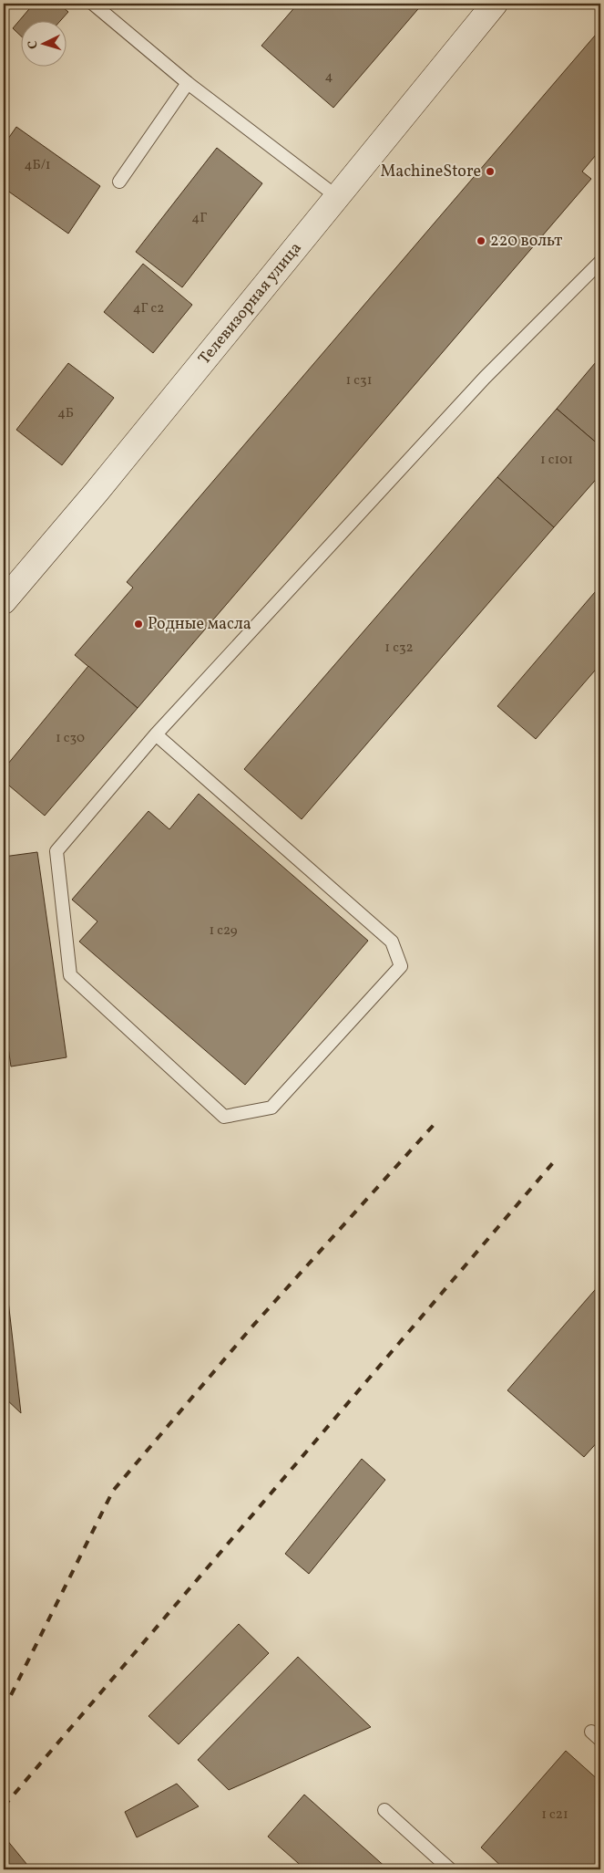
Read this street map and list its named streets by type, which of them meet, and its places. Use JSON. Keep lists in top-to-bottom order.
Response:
{
  "streets": {
    "street": ["Телевизорная улица"]
  },
  "places": ["MachineStore", "220 вольт", "Родные масла"],
  "house_numbers": [
    "4",
    "4Б/1",
    "4Г",
    "4Г с2",
    "1 с31",
    "4Б",
    "1 с101",
    "1 с32",
    "1 с30",
    "1 с29",
    "1 с21"
  ],
  "north": "left"
}
